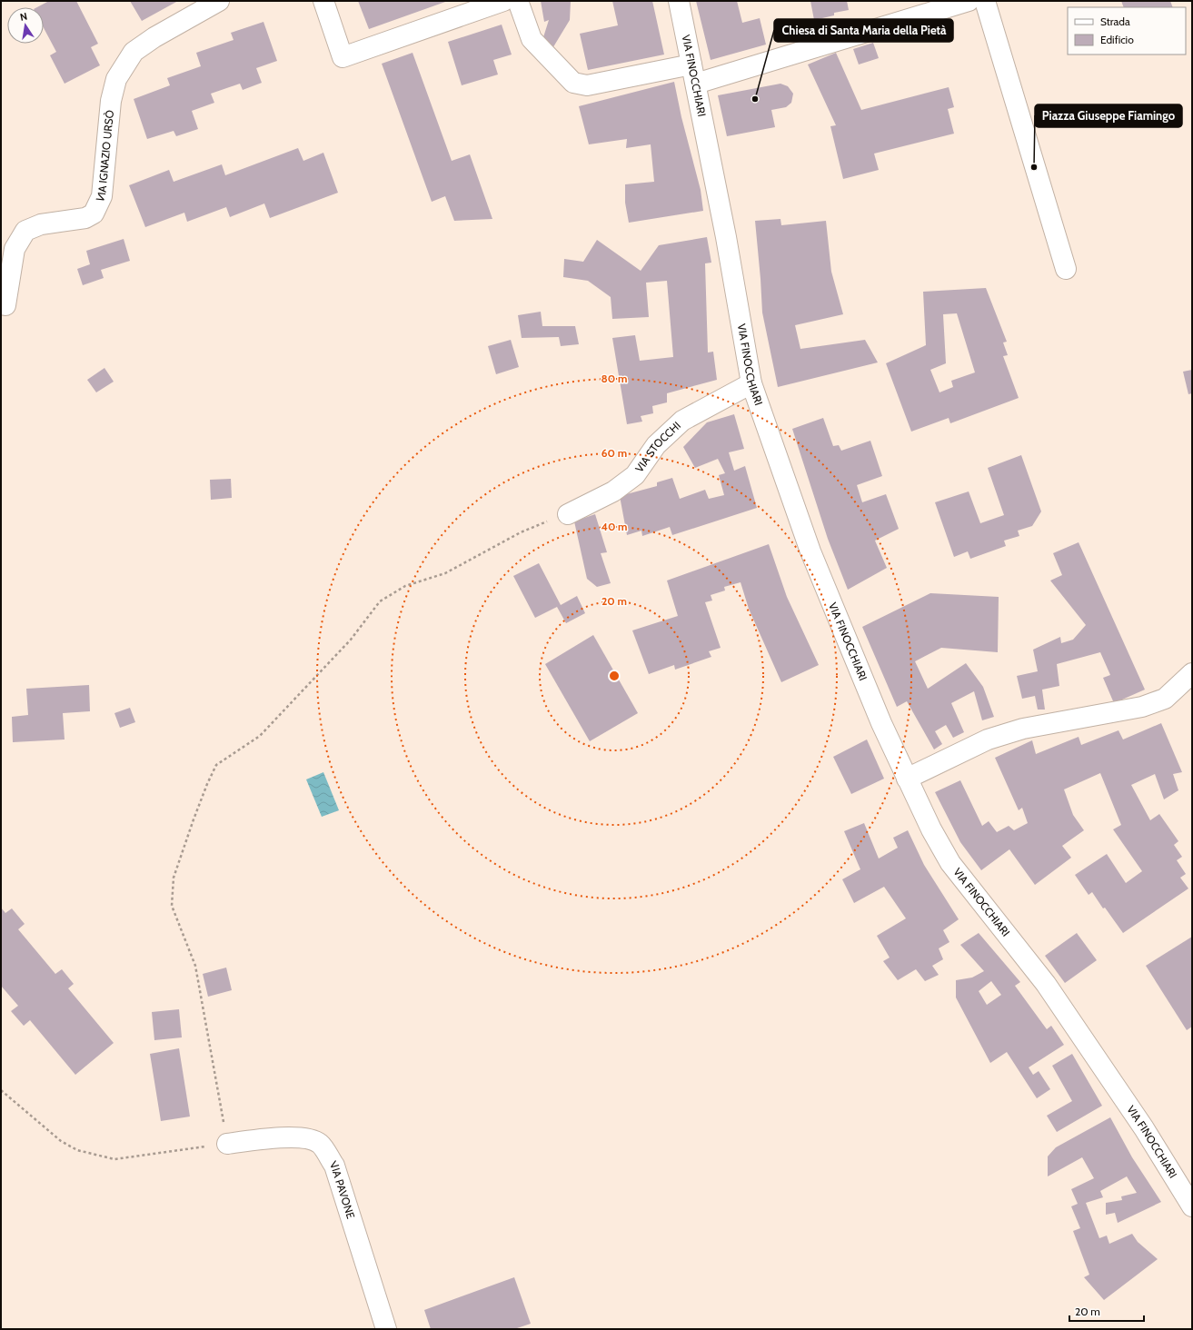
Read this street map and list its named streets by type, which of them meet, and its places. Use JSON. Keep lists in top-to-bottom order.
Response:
{
  "streets": {
    "street": [
      "VIA FINOCCHIARI",
      "VIA IGNAZIO URSÒ",
      "VIA STOCCHI",
      "VIA PAVONE"
    ]
  },
  "crossings": [
    ["VIA FINOCCHIARI", "VIA STOCCHI"]
  ],
  "places": ["Chiesa di Santa Maria della Pietà", "Piazza Giuseppe Fiamingo"],
  "legend": ["Strada", "Edificio"],
  "scale_bar": "20 m",
  "north": "top",
  "rings": [
    "80 m",
    "60 m",
    "40 m",
    "20 m"
  ]
}
